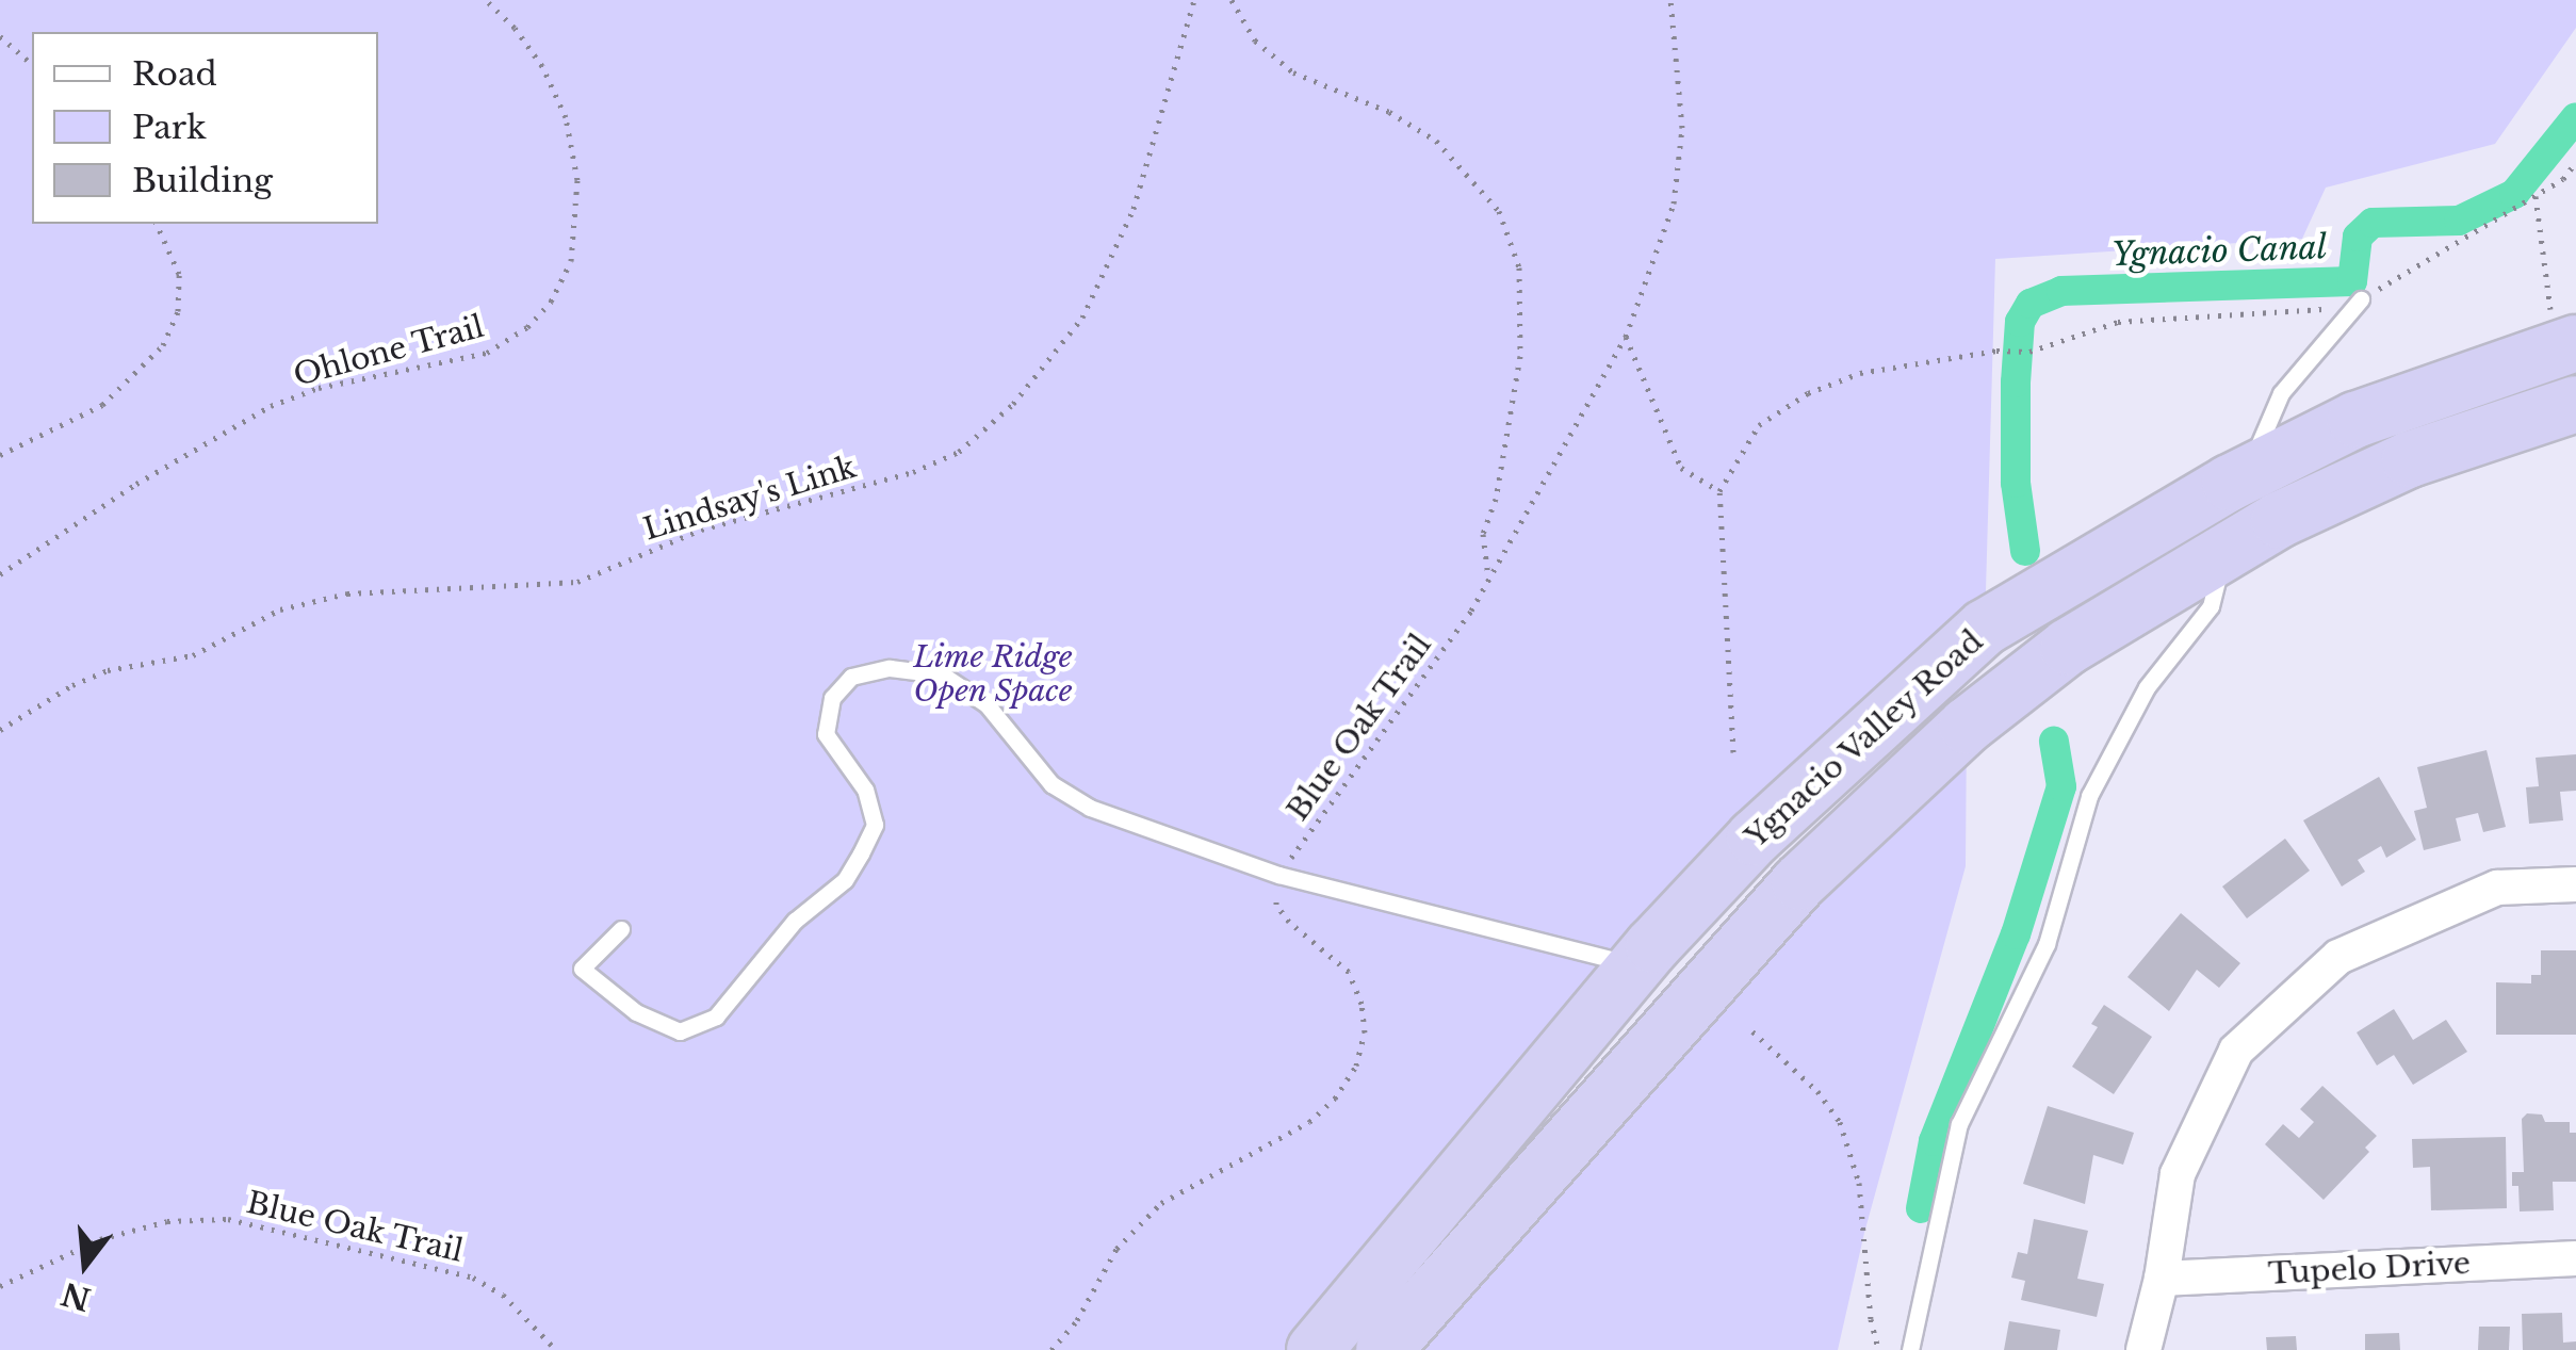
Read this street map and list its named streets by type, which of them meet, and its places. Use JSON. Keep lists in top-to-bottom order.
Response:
{
  "streets": {
    "highway": ["Ygnacio Valley Road"],
    "street": ["Tupelo Drive"],
    "path": ["Ohlone Trail", "Lindsay's Link", "Blue Oak Trail"]
  },
  "water": ["Ygnacio Canal"],
  "parks": ["Lime Ridge Open Space"],
  "legend": ["Road", "Park", "Building"],
  "north": "bottom"
}
